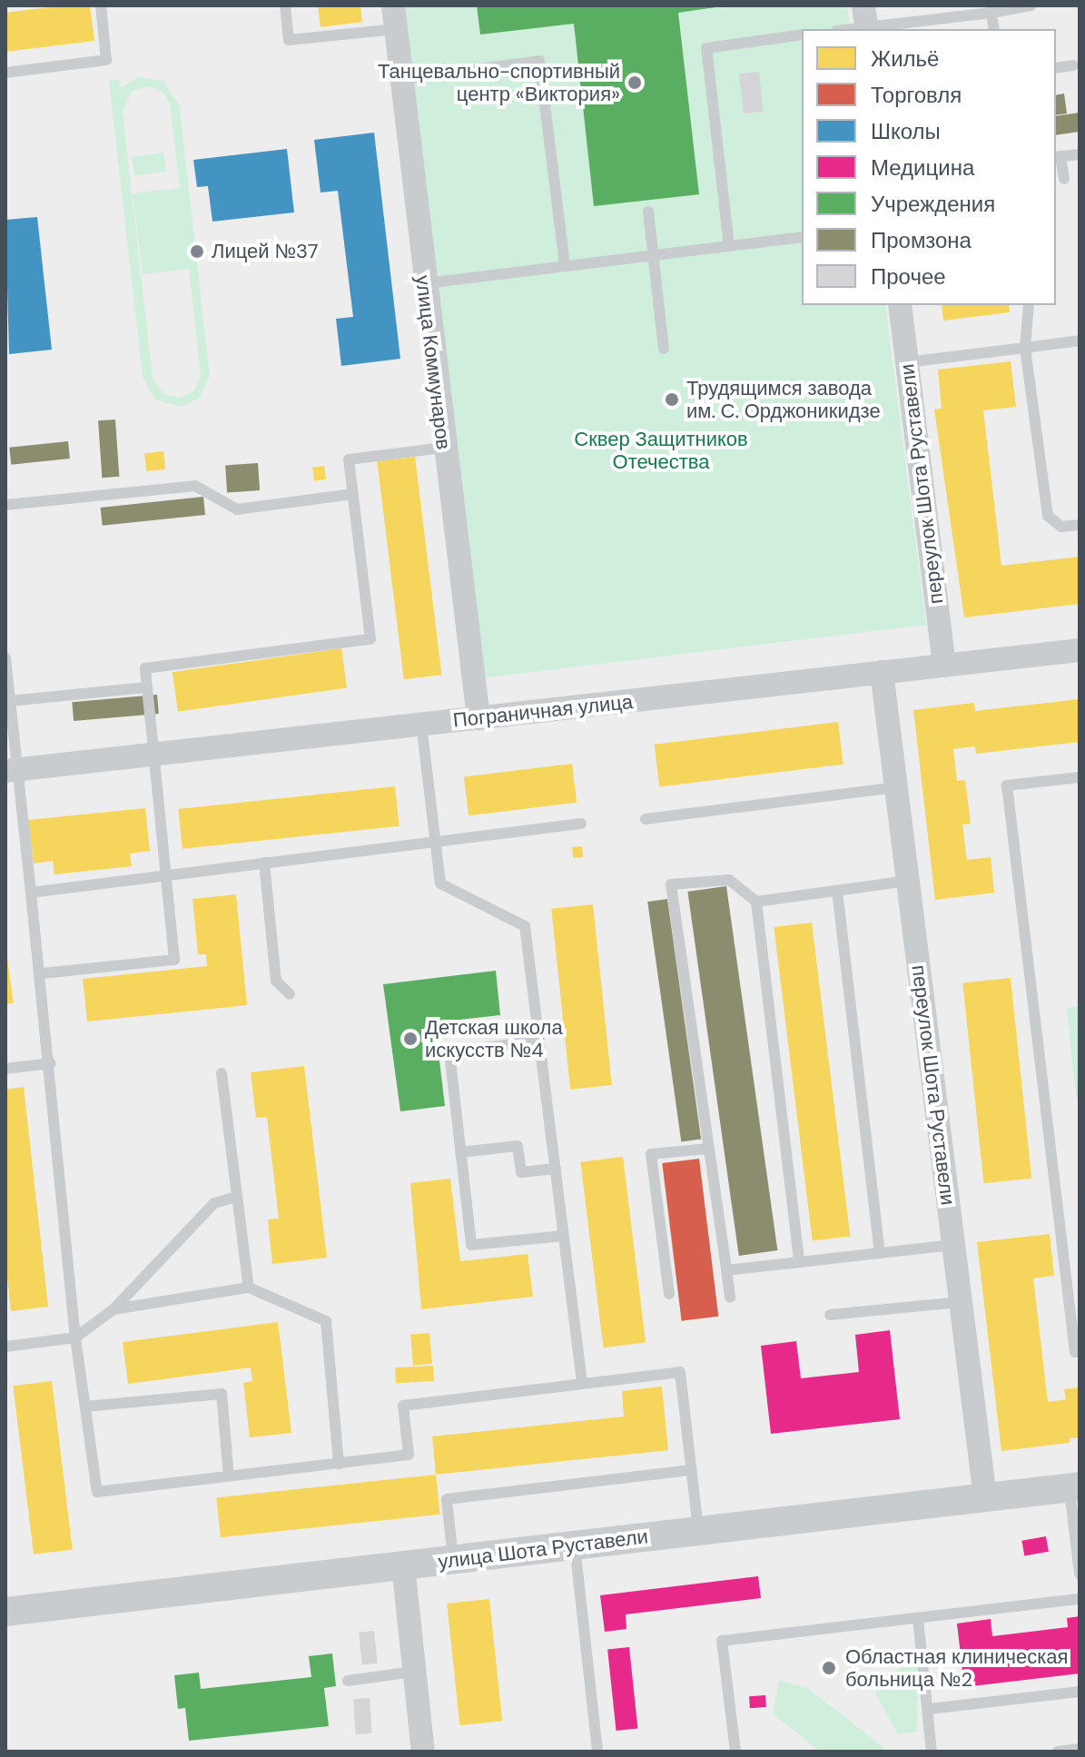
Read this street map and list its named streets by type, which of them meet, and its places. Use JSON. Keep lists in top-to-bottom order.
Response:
{
  "streets": {
    "street": [
      "улица Коммунаров",
      "переулок Шота Руставели",
      "Пограничная улица",
      "улица Шота Руставели"
    ]
  },
  "crossings": [
    ["улица Коммунаров", "Пограничная улица"],
    ["переулок Шота Руставели", "Пограничная улица"],
    ["переулок Шота Руставели", "улица Шота Руставели"]
  ],
  "parks": ["Сквер Защитников Отечества"],
  "places": [
    "Танцевально-спортивный центр «Виктория»",
    "Лицей №37",
    "Трудящимся завода им. С. Орджоникидзе",
    "Детская школа искусств №4",
    "Областная клиническая больница №2"
  ],
  "legend": [
    "Жильё",
    "Торговля",
    "Школы",
    "Медицина",
    "Учреждения",
    "Промзона",
    "Прочее"
  ]
}
